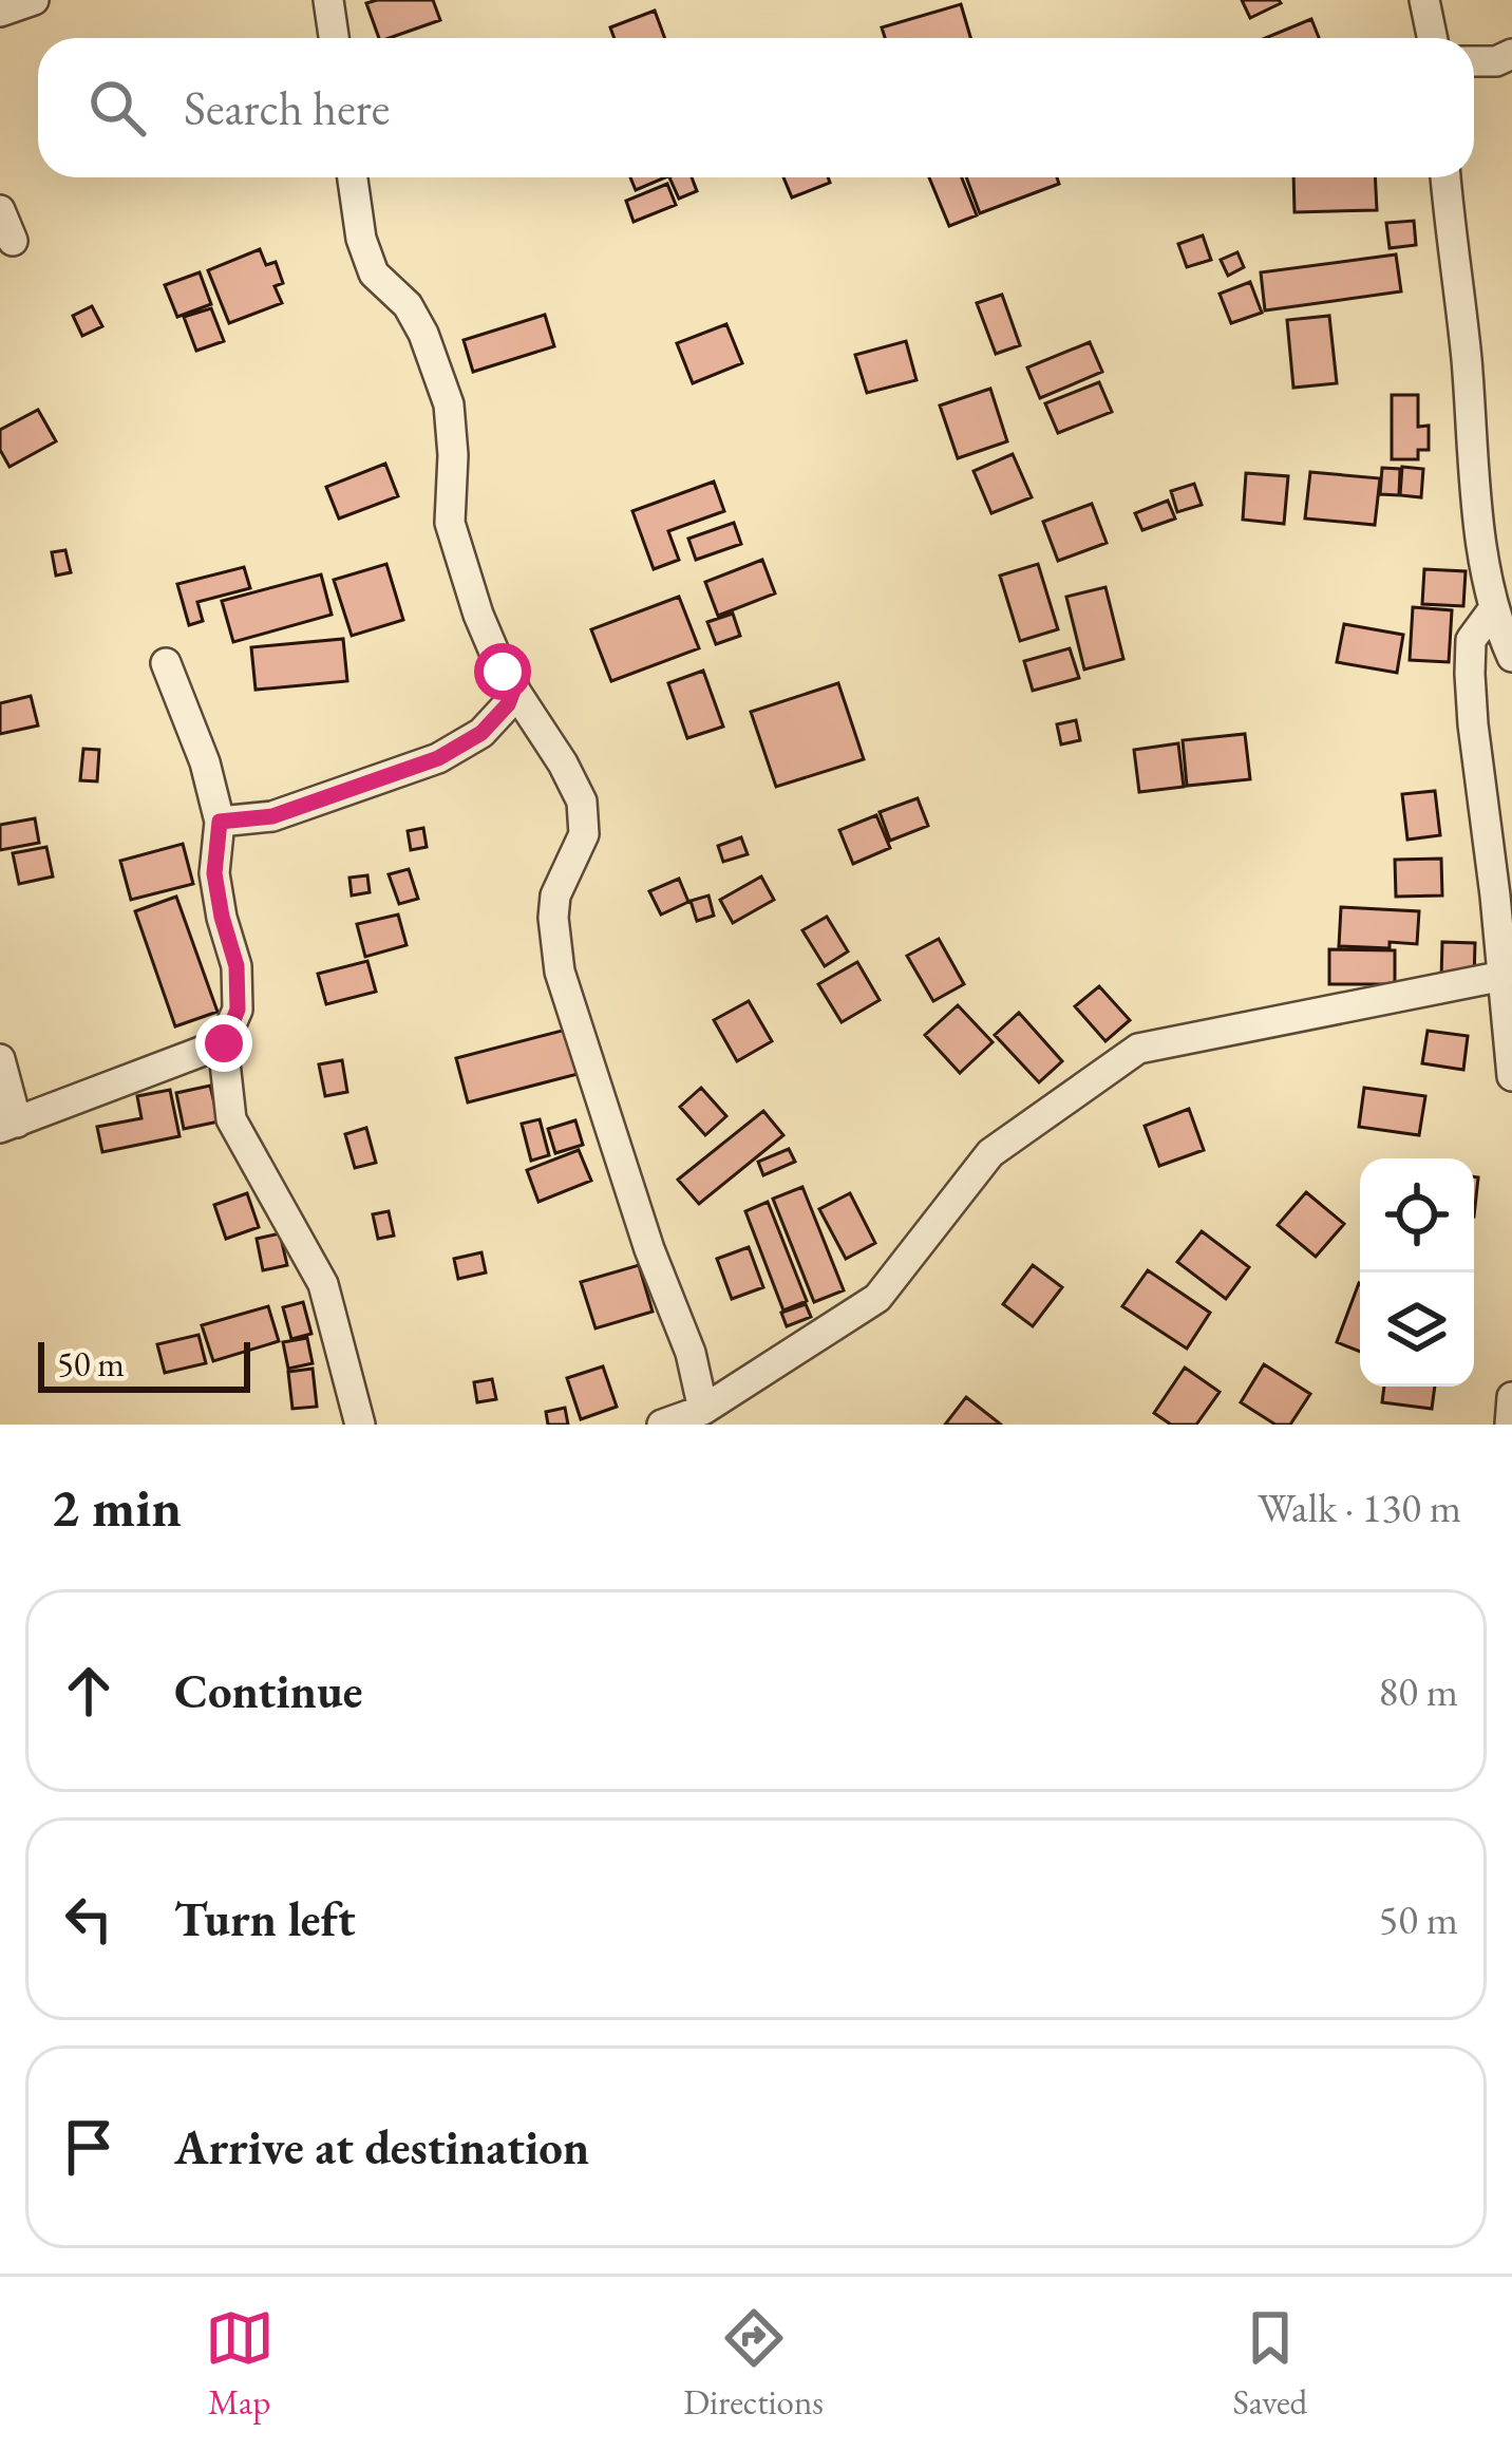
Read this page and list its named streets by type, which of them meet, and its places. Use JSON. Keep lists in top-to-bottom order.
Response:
{
  "scale_bar": "50 m",
  "page": {
    "search": "Search here",
    "scale": "50 m",
    "heading": ["2 min", "Walk · 130 m"],
    "list": [
      ["Continue", "80 m"],
      ["Turn left", "50 m"],
      "Arrive at destination"
    ],
    "nav": ["Map", "Directions", "Saved"]
  }
}
